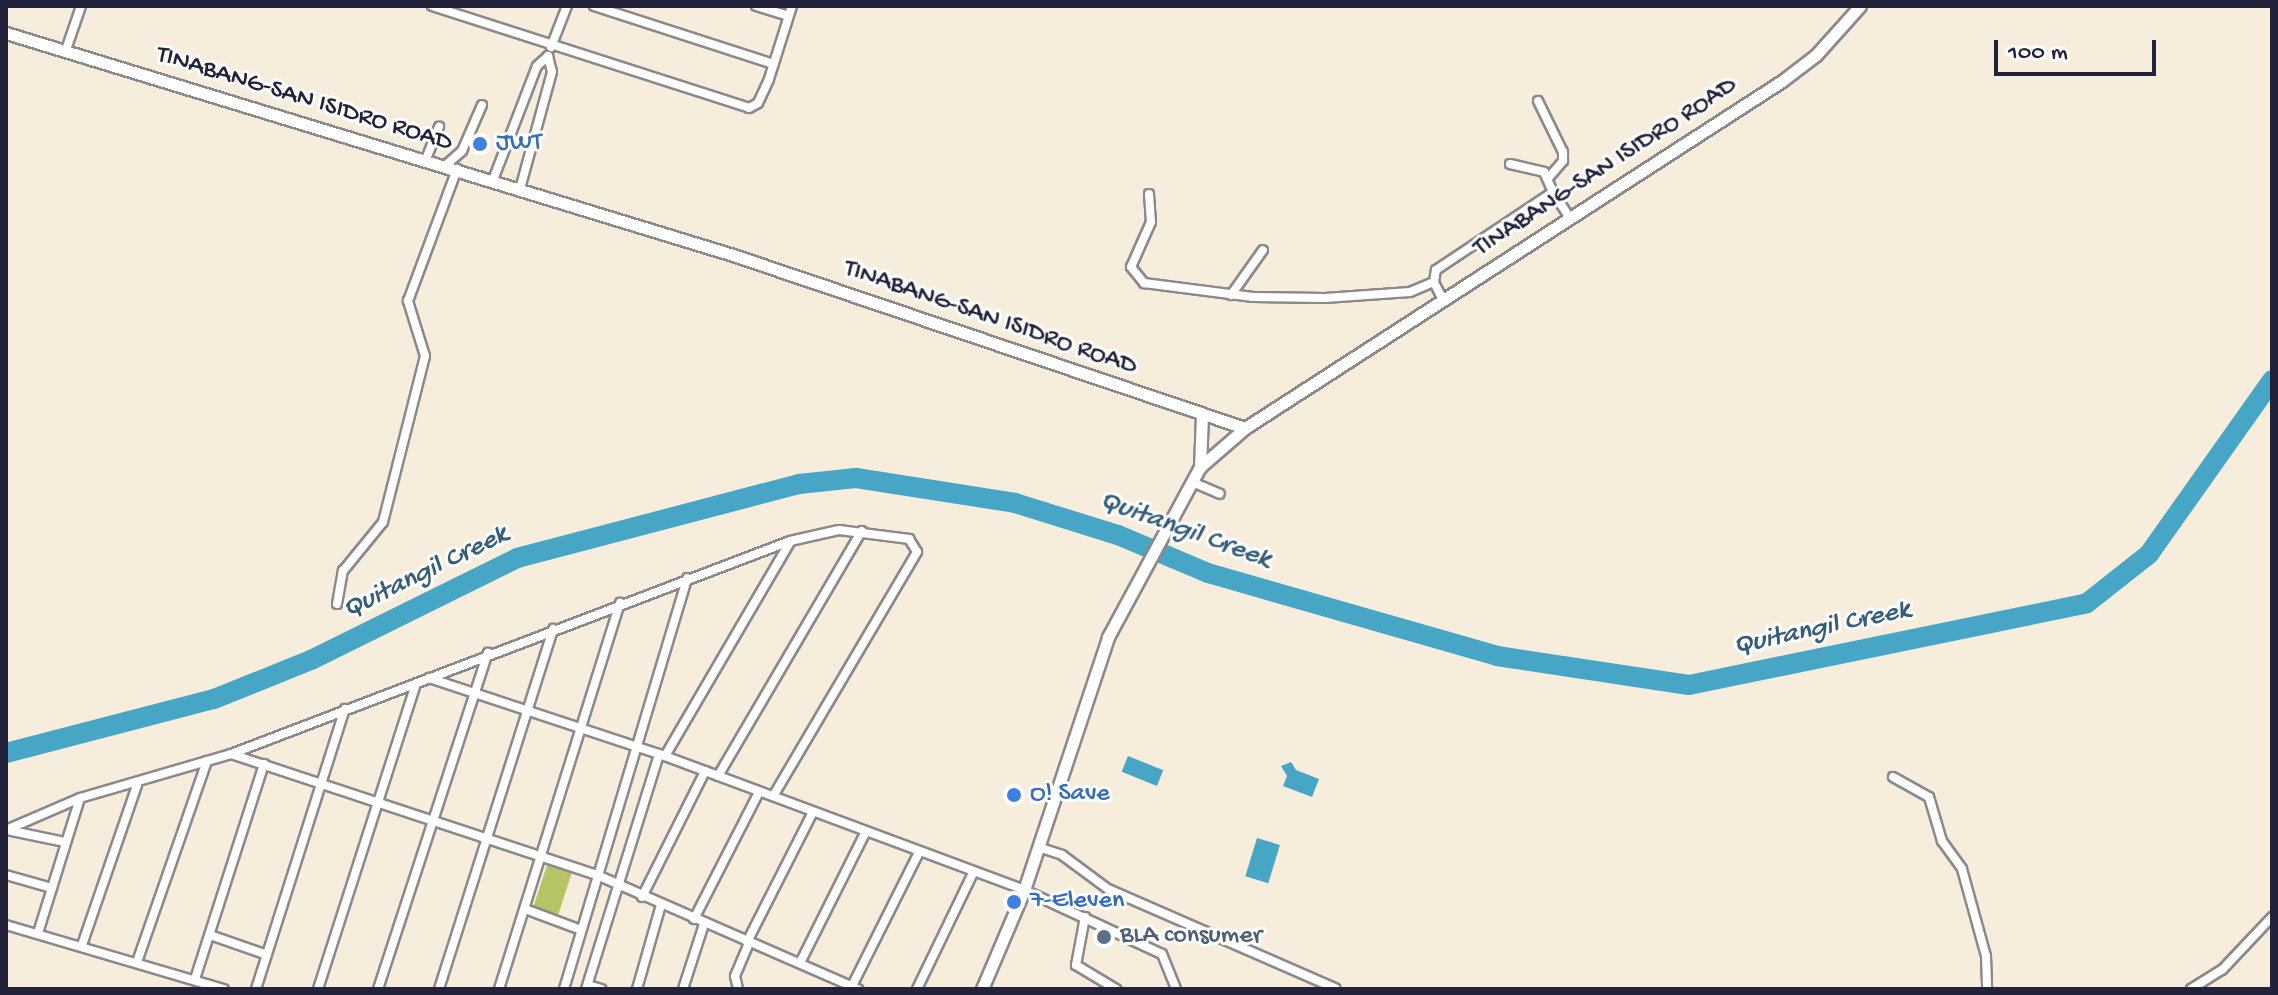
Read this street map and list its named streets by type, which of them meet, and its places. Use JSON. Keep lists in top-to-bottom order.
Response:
{
  "streets": {
    "street": ["TINABANG-SAN ISIDRO ROAD"]
  },
  "water": ["Quitangil Creek"],
  "places": [
    "JWT",
    "O! Save",
    "7-Eleven",
    "BLA consumer"
  ],
  "scale_bar": "100 m"
}
